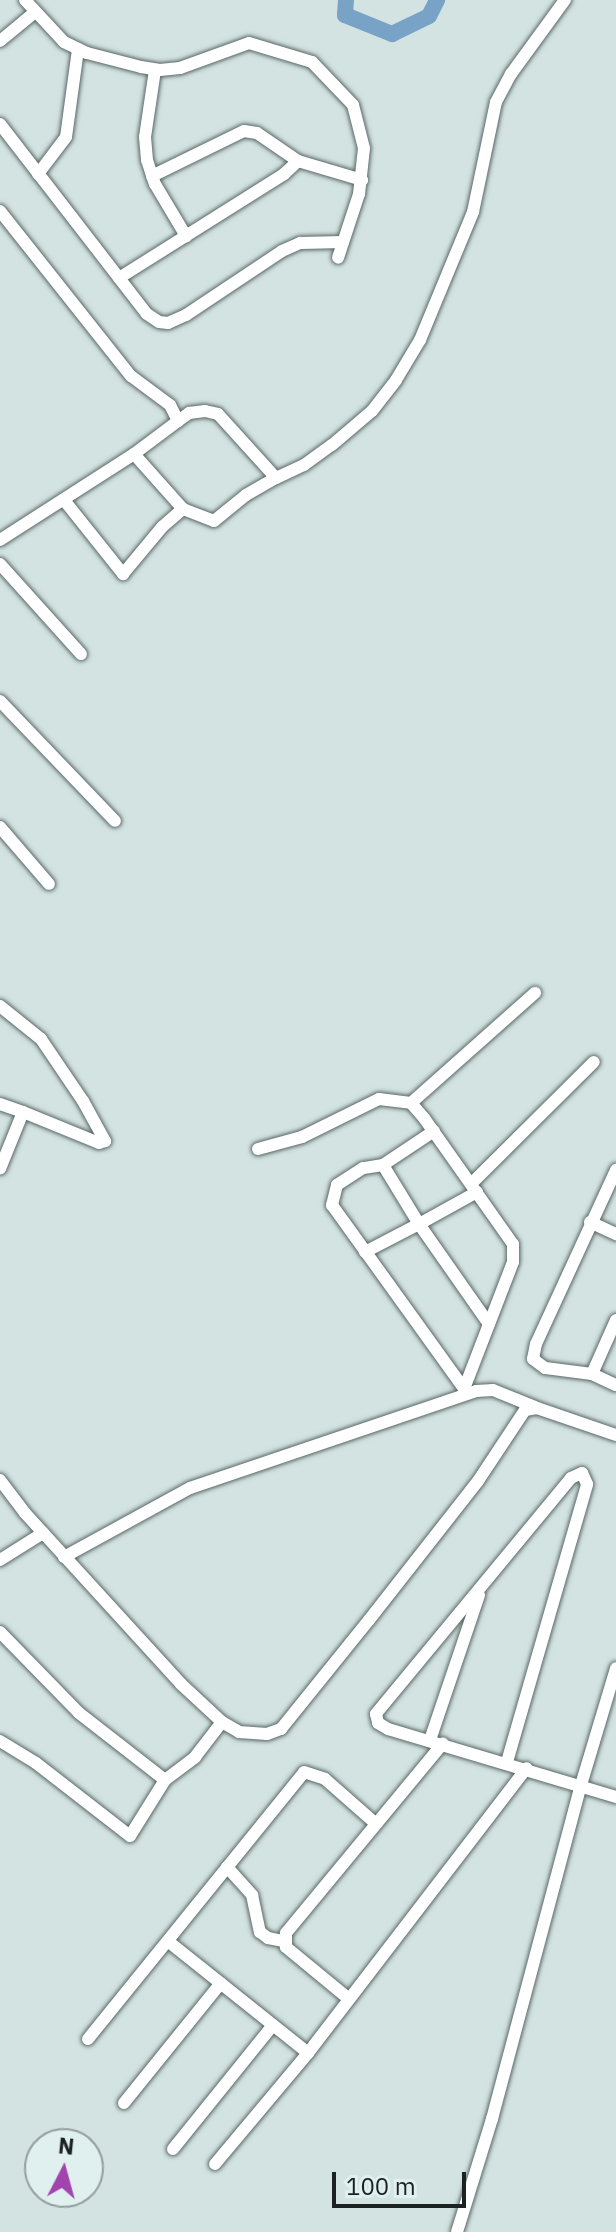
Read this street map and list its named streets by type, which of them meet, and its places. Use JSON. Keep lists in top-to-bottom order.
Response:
{
  "scale_bar": "100 m",
  "north": "top"
}
